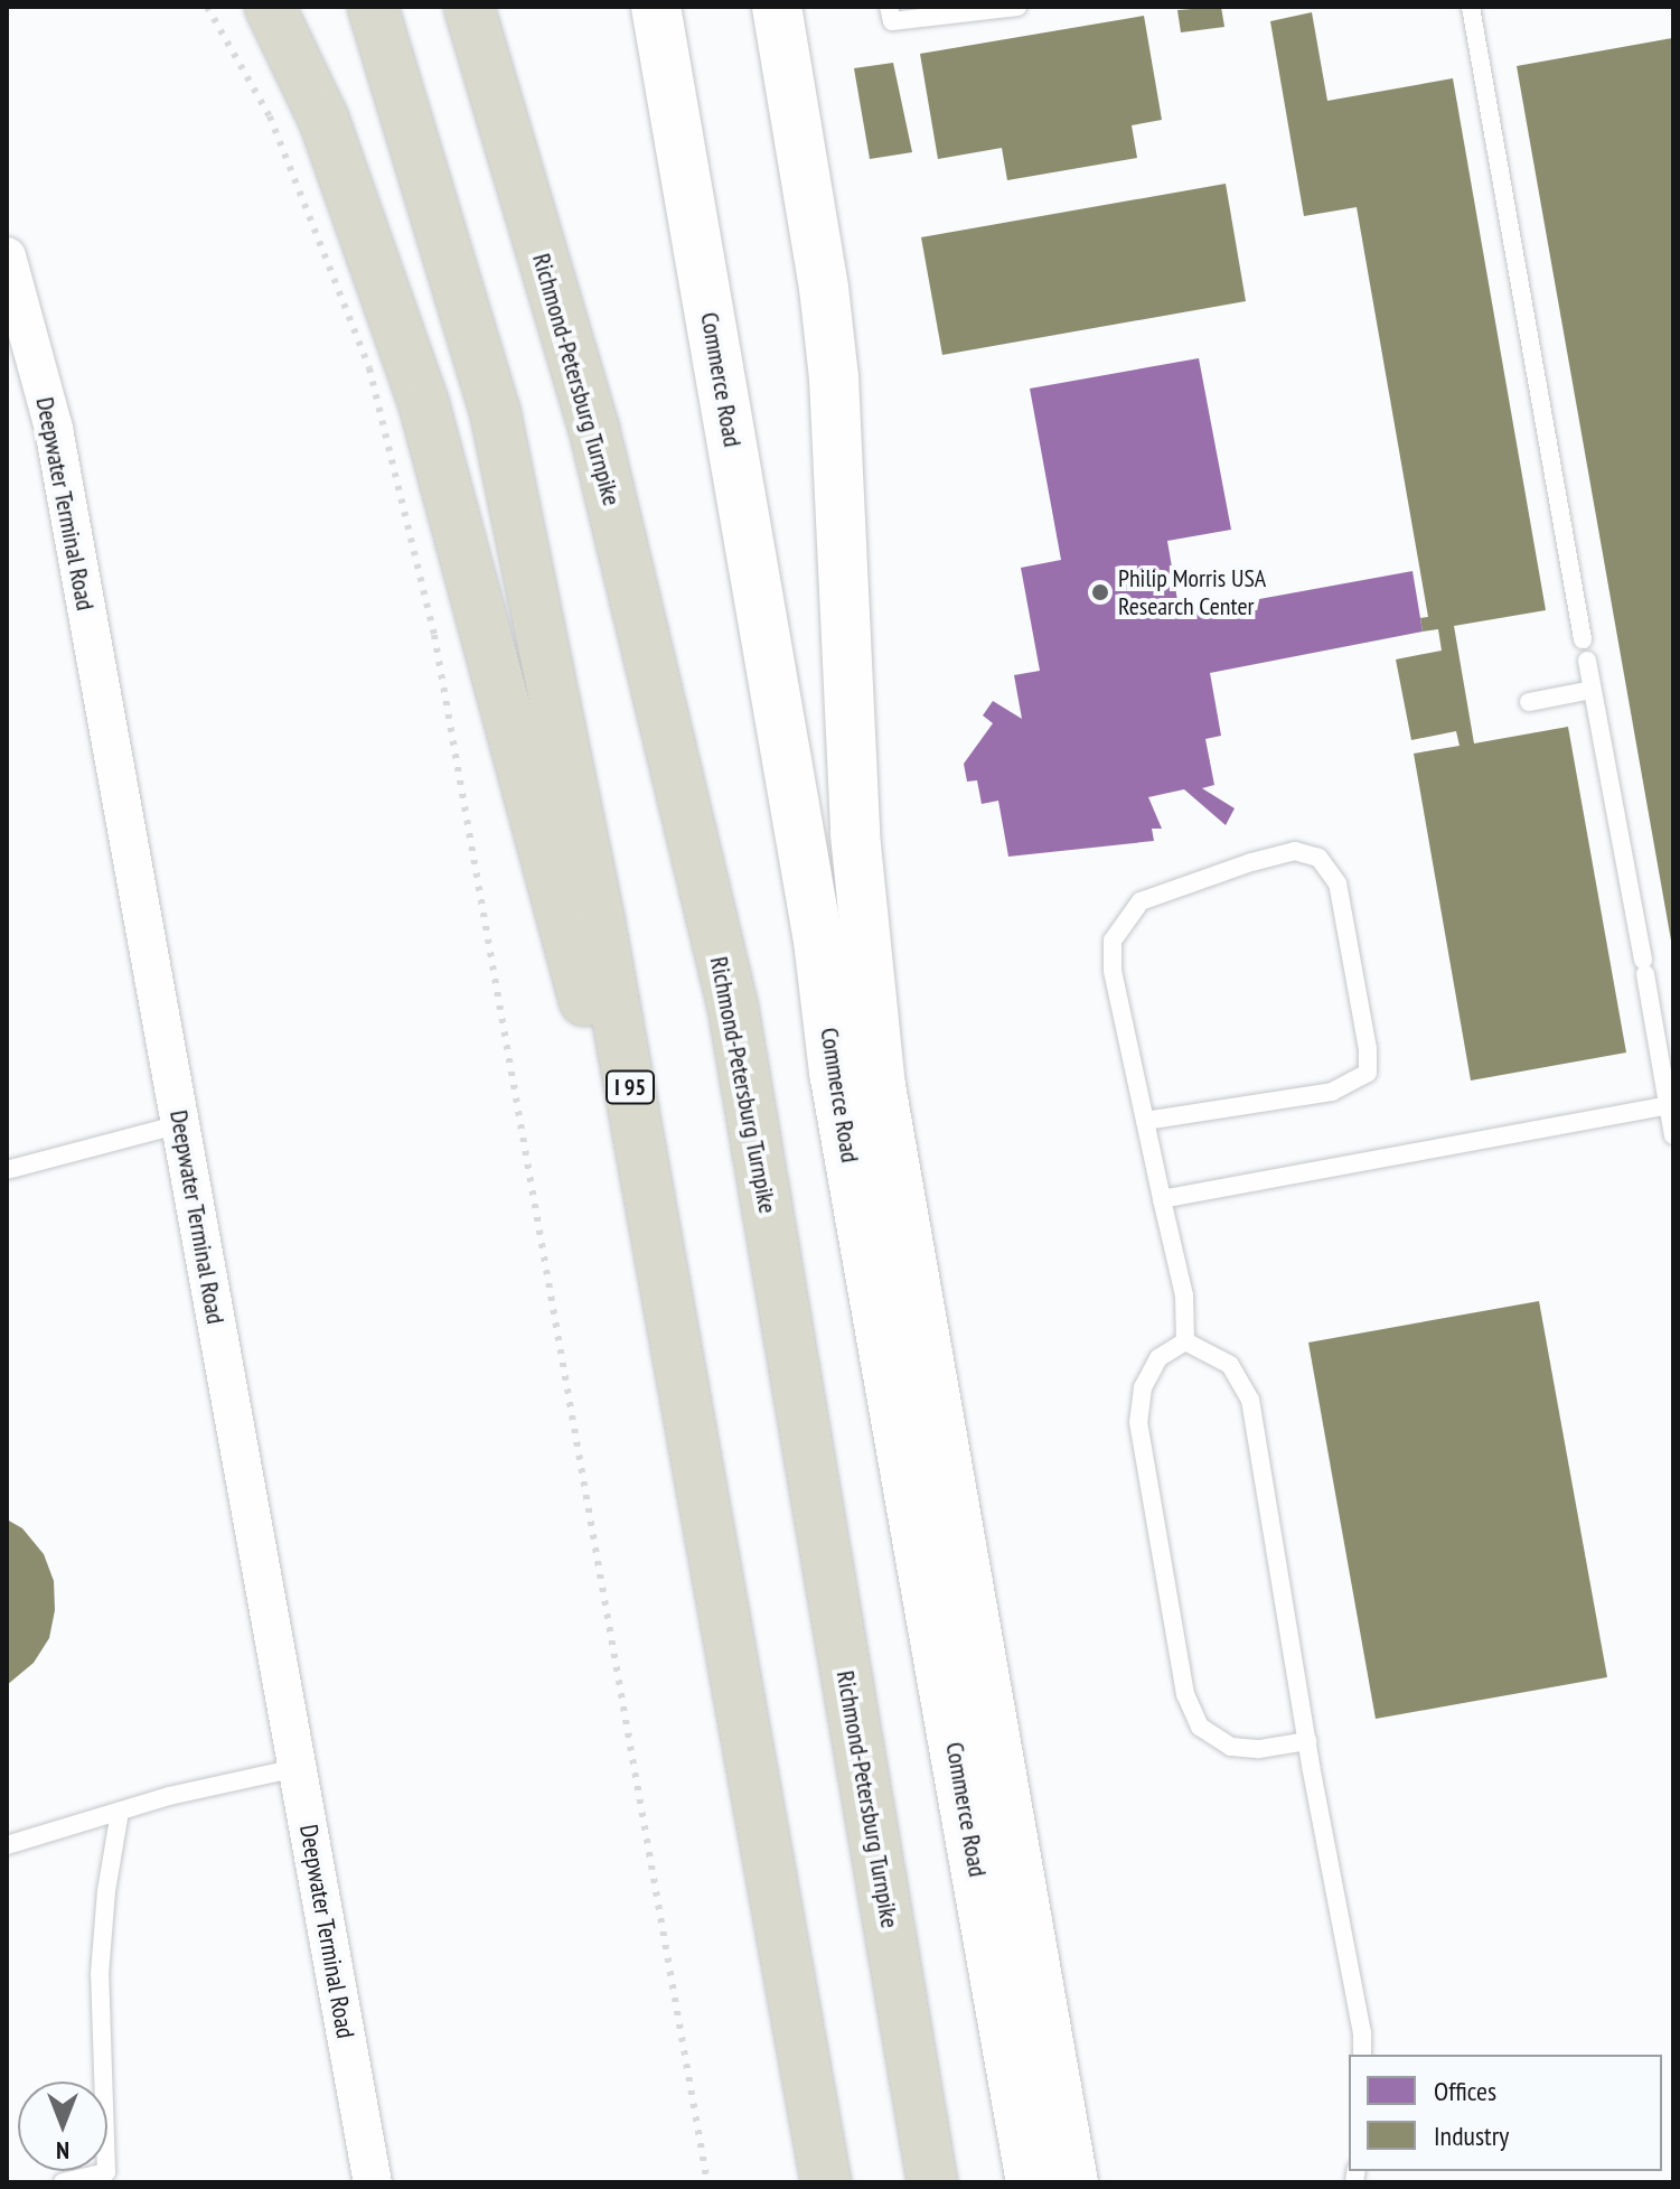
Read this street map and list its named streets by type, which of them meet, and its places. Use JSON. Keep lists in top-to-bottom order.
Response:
{
  "streets": {
    "highway": ["Richmond-Petersburg Turnpike", "I 95"],
    "main road": ["Commerce Road"],
    "street": ["Deepwater Terminal Road"]
  },
  "places": ["Philip Morris USA Research Center"],
  "legend": ["Offices", "Industry"],
  "north": "bottom"
}
